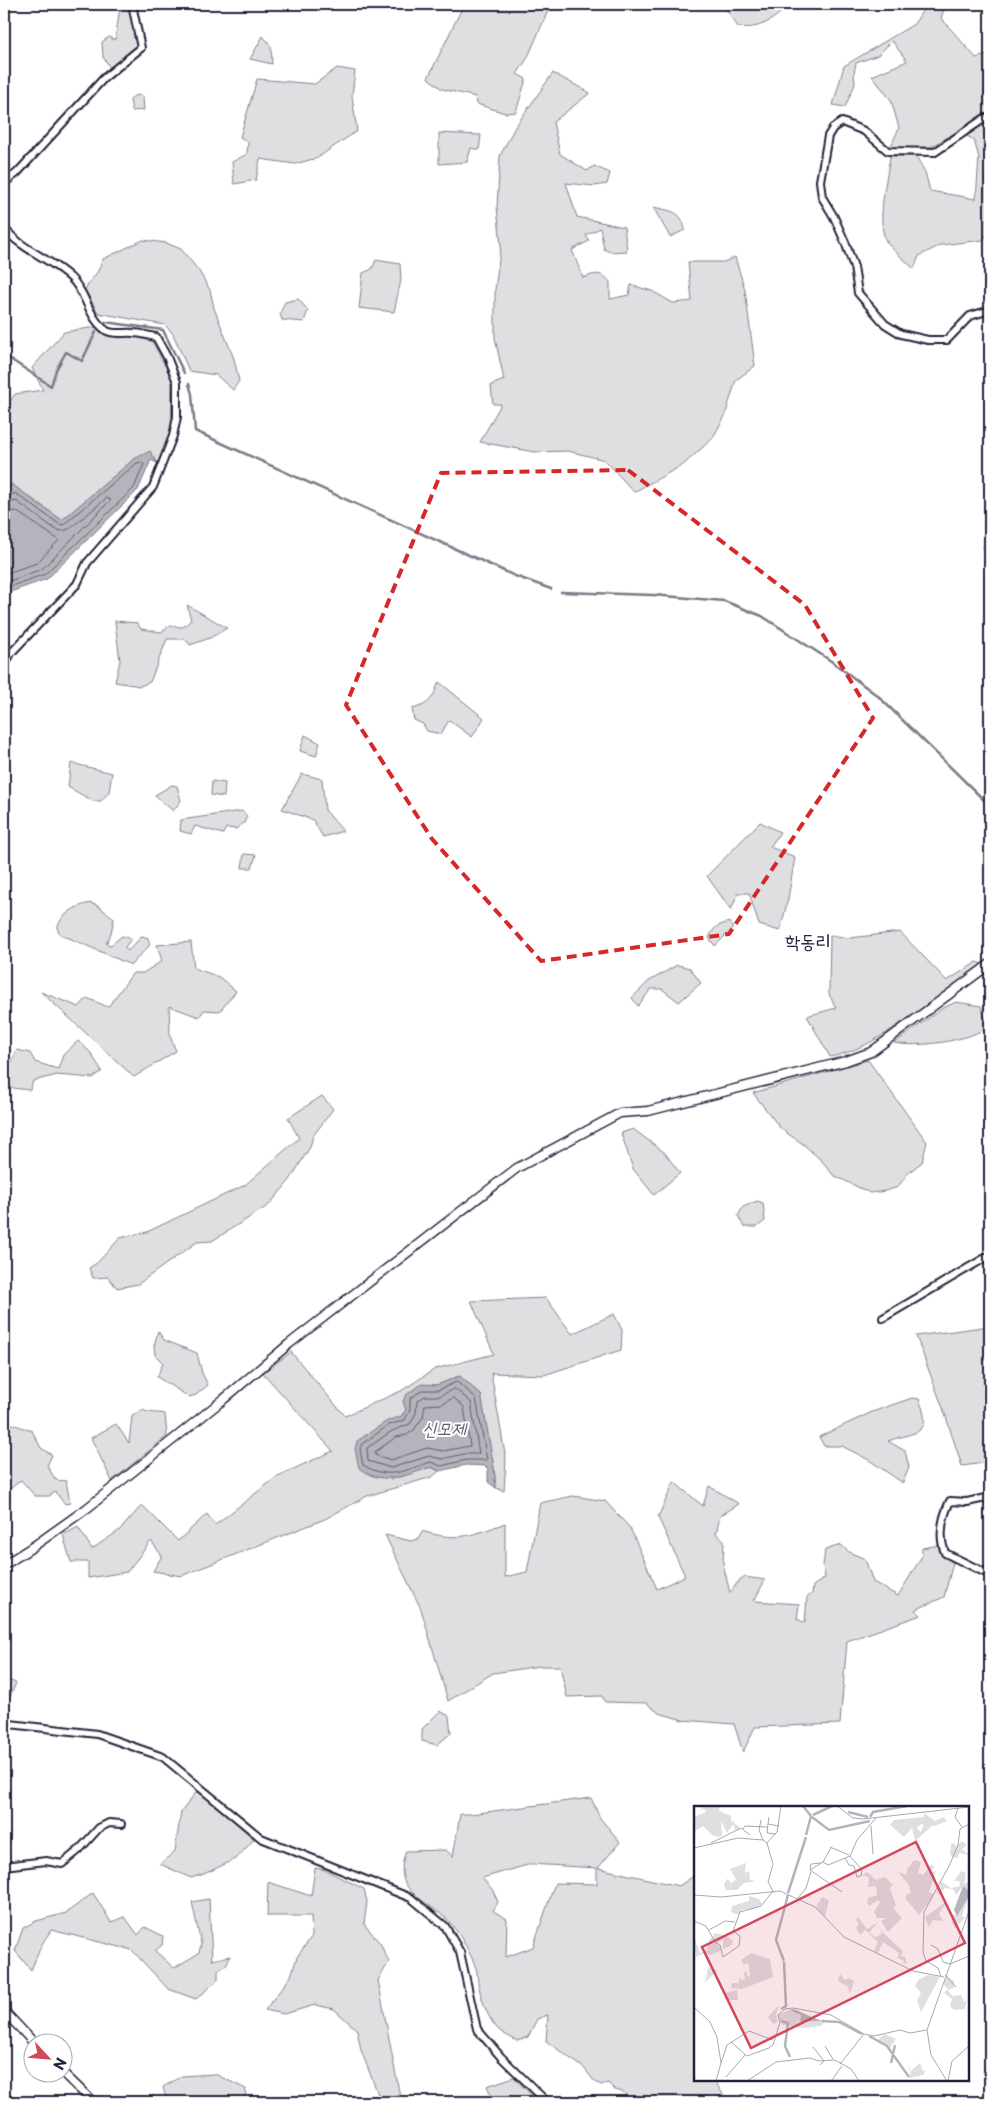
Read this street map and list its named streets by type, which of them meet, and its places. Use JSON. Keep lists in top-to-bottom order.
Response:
{
  "districts": ["학동리"],
  "water": ["신모제"],
  "north": "bottom right"
}
